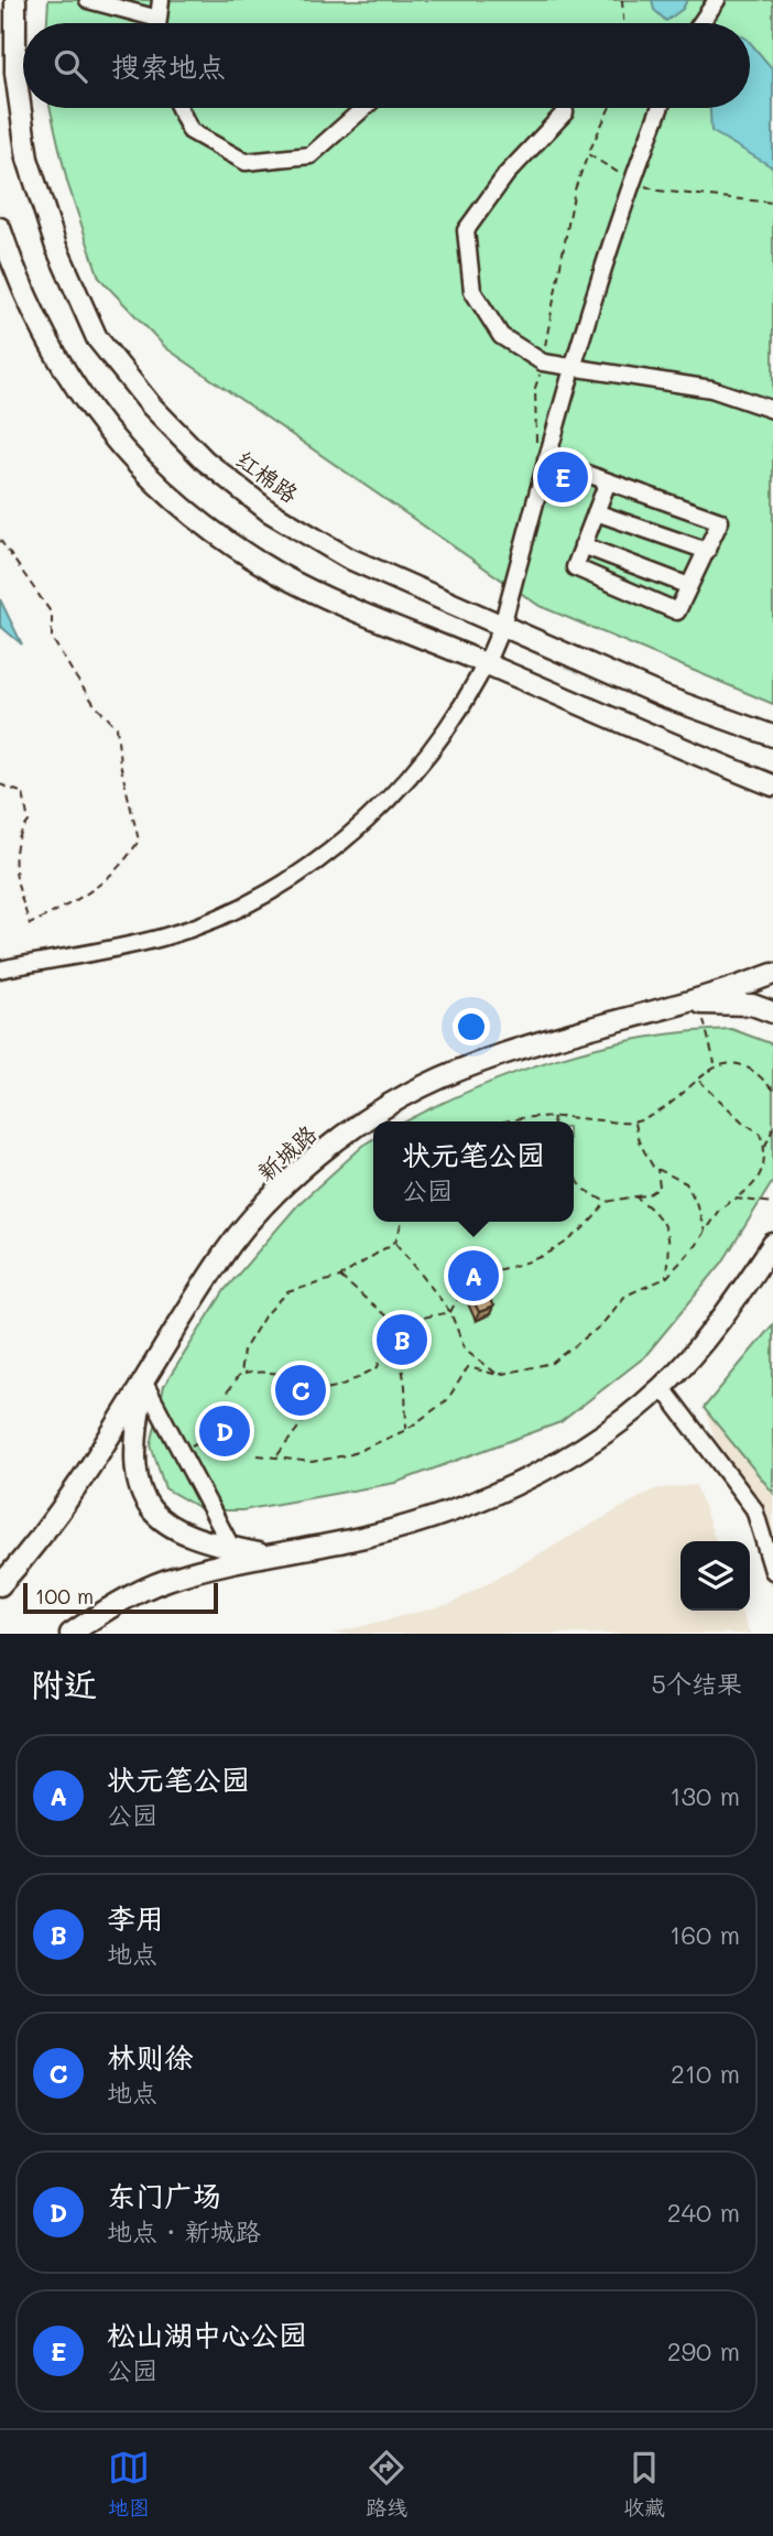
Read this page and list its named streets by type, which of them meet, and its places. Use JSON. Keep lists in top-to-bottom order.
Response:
{
  "streets": {
    "main road": ["红棉路", "新城路"]
  },
  "scale_bar": "100 m",
  "page": {
    "search": "搜索地点",
    "pins": [
      "E",
      "A",
      "B",
      "C",
      "D"
    ],
    "popup": ["状元笔公园", "公园"],
    "scale": "100 m",
    "heading": ["附近", "5个结果"],
    "list": [
      {
        "mark": "A",
        "name": "状元笔公园",
        "note": "公园",
        "value": "130 m"
      },
      {
        "mark": "B",
        "name": "李用",
        "note": "地点",
        "value": "160 m"
      },
      {
        "mark": "C",
        "name": "林则徐",
        "note": "地点",
        "value": "210 m"
      },
      {
        "mark": "D",
        "name": "东门广场",
        "note": "地点 · 新城路",
        "value": "240 m"
      },
      {
        "mark": "E",
        "name": "松山湖中心公园",
        "note": "公园",
        "value": "290 m"
      }
    ],
    "nav": ["地图", "路线", "收藏"]
  }
}
